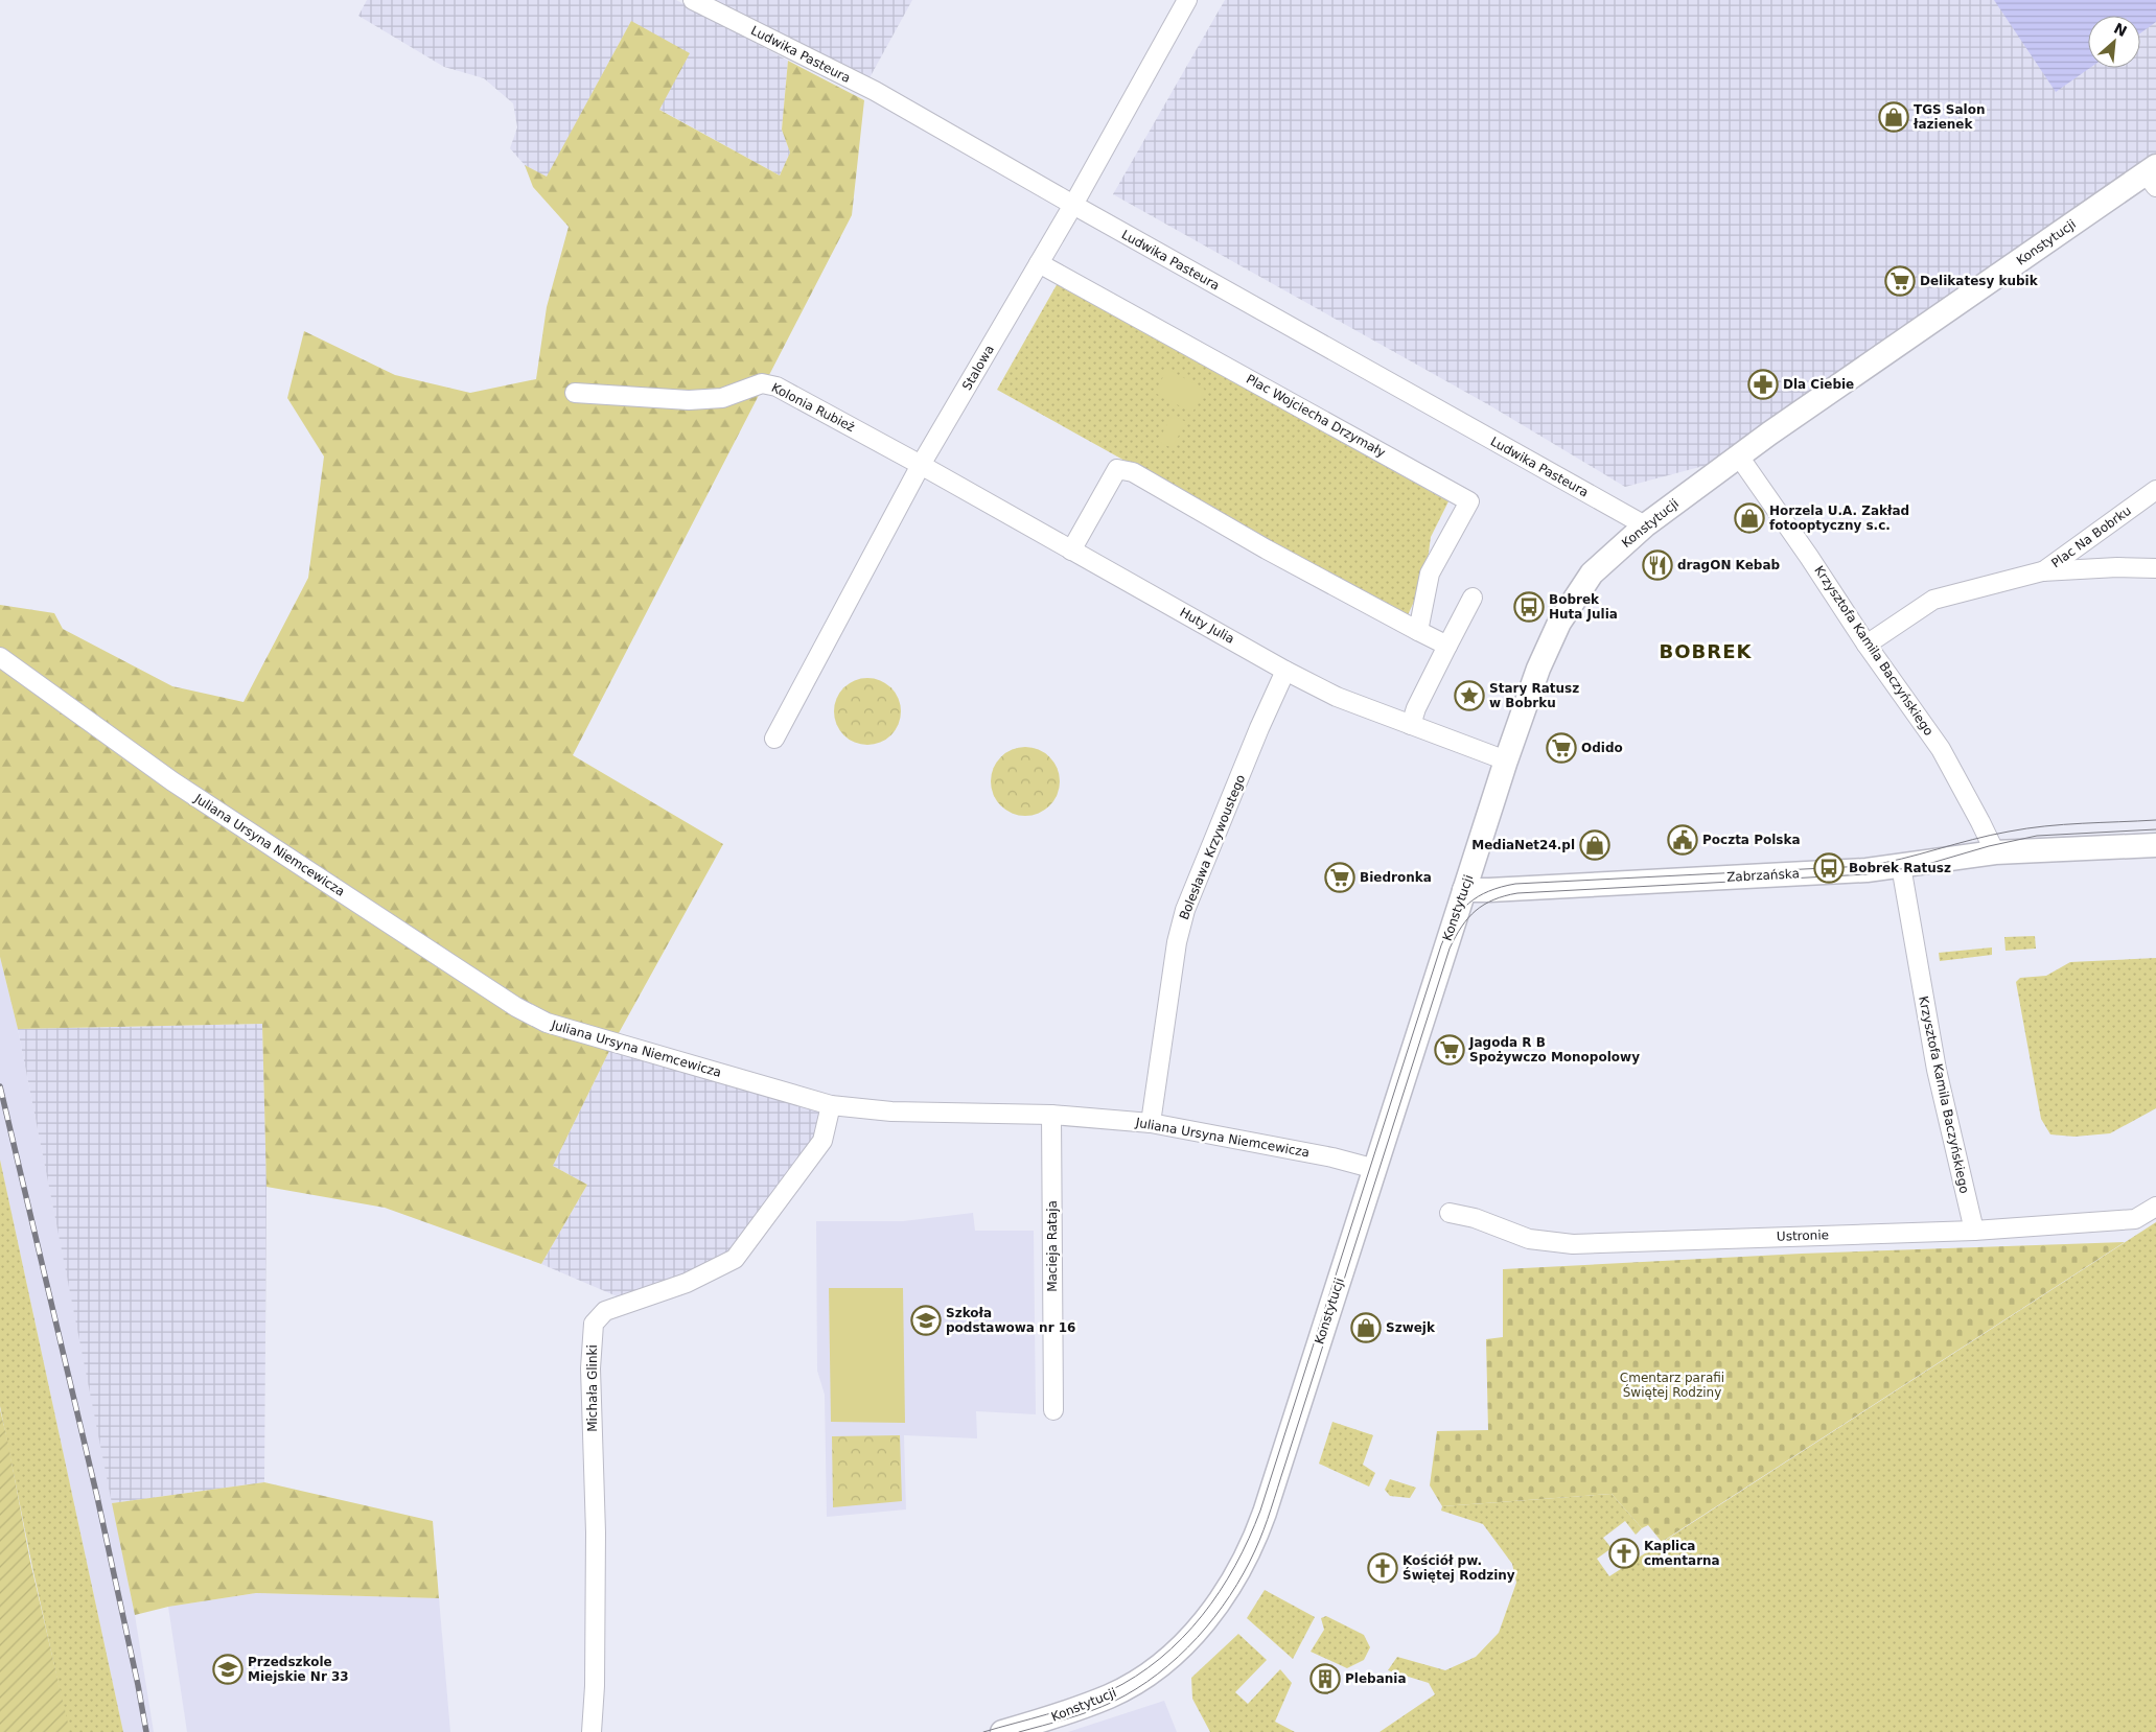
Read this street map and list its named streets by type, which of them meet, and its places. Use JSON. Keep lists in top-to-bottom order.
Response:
{
  "streets": {
    "street": [
      "Ludwika Pasteura",
      "Konstytucji",
      "Stalowa",
      "Kolonia Rubież",
      "Plac Wojciecha Drzymały",
      "Plac Na Bobrku",
      "Huty Julia",
      "Krzysztofa Kamila Baczyńskiego",
      "Juliana Ursyna Niemcewicza",
      "Bolesława Krzywoustego",
      "Zabrzańska",
      "Ustronie",
      "Macieja Rataja",
      "Michała Glinki"
    ]
  },
  "crossings": [
    ["Ludwika Pasteura", "Konstytucji"],
    ["Ludwika Pasteura", "Stalowa"],
    ["Konstytucji", "Huty Julia"],
    ["Konstytucji", "Krzysztofa Kamila Baczyńskiego"],
    ["Konstytucji", "Juliana Ursyna Niemcewicza"],
    ["Konstytucji", "Zabrzańska"],
    ["Stalowa", "Kolonia Rubież"],
    ["Stalowa", "Plac Wojciecha Drzymały"],
    ["Stalowa", "Huty Julia"],
    ["Kolonia Rubież", "Huty Julia"],
    ["Huty Julia", "Bolesława Krzywoustego"],
    ["Krzysztofa Kamila Baczyńskiego", "Zabrzańska"],
    ["Krzysztofa Kamila Baczyńskiego", "Ustronie"],
    ["Juliana Ursyna Niemcewicza", "Bolesława Krzywoustego"],
    ["Juliana Ursyna Niemcewicza", "Macieja Rataja"],
    ["Juliana Ursyna Niemcewicza", "Michała Glinki"]
  ],
  "districts": ["BOBREK"],
  "parks": ["Cmentarz parafii Świętej Rodziny"],
  "places": {
    "shop": [
      "TGS Salon łazienek",
      "Horzela U.A. Zakład fotooptyczny s.c.",
      "MediaNet24.pl",
      "Szwejk"
    ],
    "supermarket": [
      "Delikatesy kubik",
      "Odido",
      "Biedronka",
      "Jagoda R B Spożywczo Monopolowy"
    ],
    "pharmacy": ["Dla Ciebie"],
    "restaurant": ["dragON Kebab"],
    "bus stop": ["Bobrek Huta Julia", "Bobrek Ratusz"],
    "place": ["Stary Ratusz w Bobrku"],
    "public building": ["Poczta Polska"],
    "school or university": ["Szkoła podstawowa nr 16", "Przedszkole Miejskie Nr 33"],
    "church": ["Kaplica cmentarna", "Kościół pw. Świętej Rodziny"],
    "building": ["Plebania"]
  },
  "north": "top right"
}
